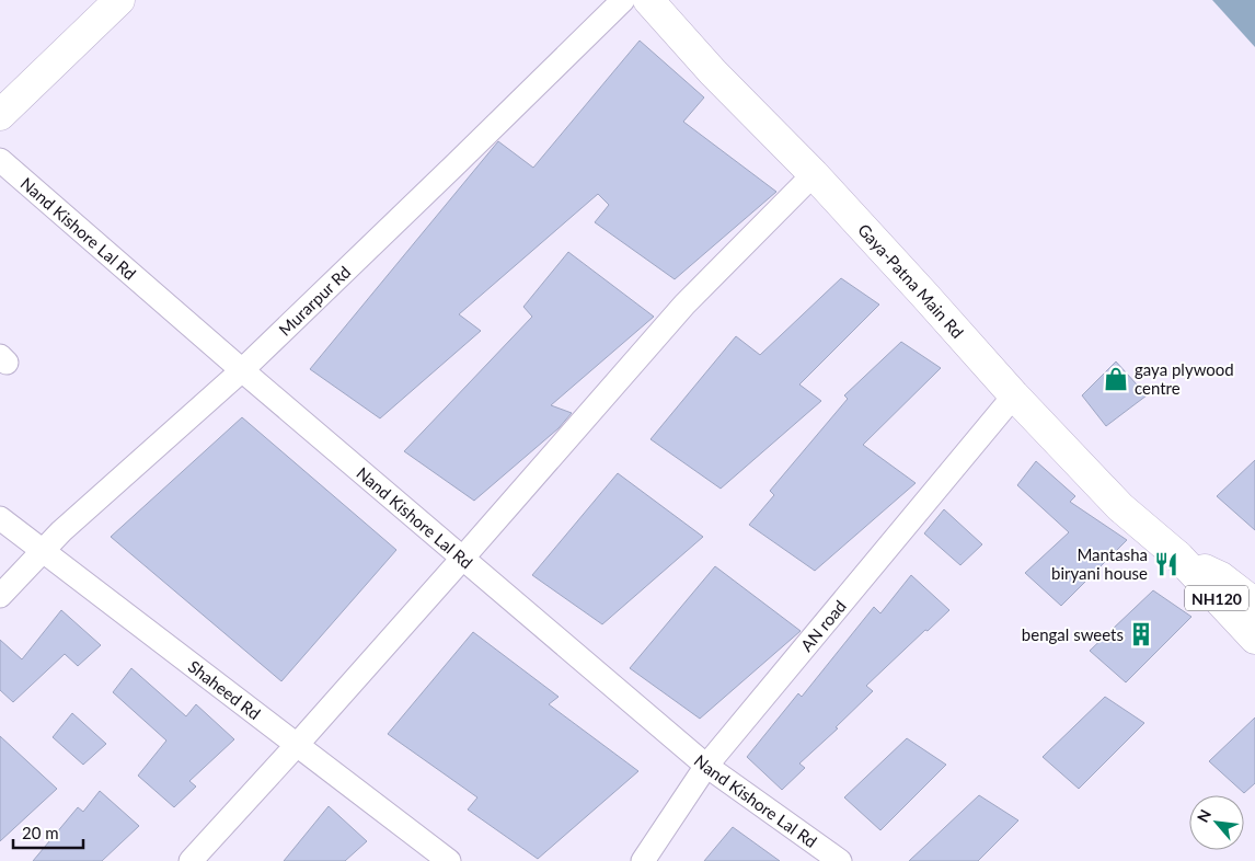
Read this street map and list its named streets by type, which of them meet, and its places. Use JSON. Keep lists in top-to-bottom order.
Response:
{
  "streets": {
    "main road": ["Gaya-Patna Main Rd", "NH120"],
    "street": [
      "Nand Kishore Lal Rd",
      "Murarpur Rd",
      "AN road",
      "Shaheed Rd"
    ]
  },
  "crossings": [
    ["Nand Kishore Lal Rd", "Murarpur Rd"],
    ["Nand Kishore Lal Rd", "AN road"],
    ["Gaya-Patna Main Rd", "NH120"],
    ["Gaya-Patna Main Rd", "AN road"],
    ["Murarpur Rd", "Shaheed Rd"]
  ],
  "places": {
    "shop": ["gaya plywood centre"],
    "restaurant": ["Mantasha biryani house"],
    "building": ["bengal sweets"]
  },
  "scale_bar": "20 m",
  "north": "top left"
}
